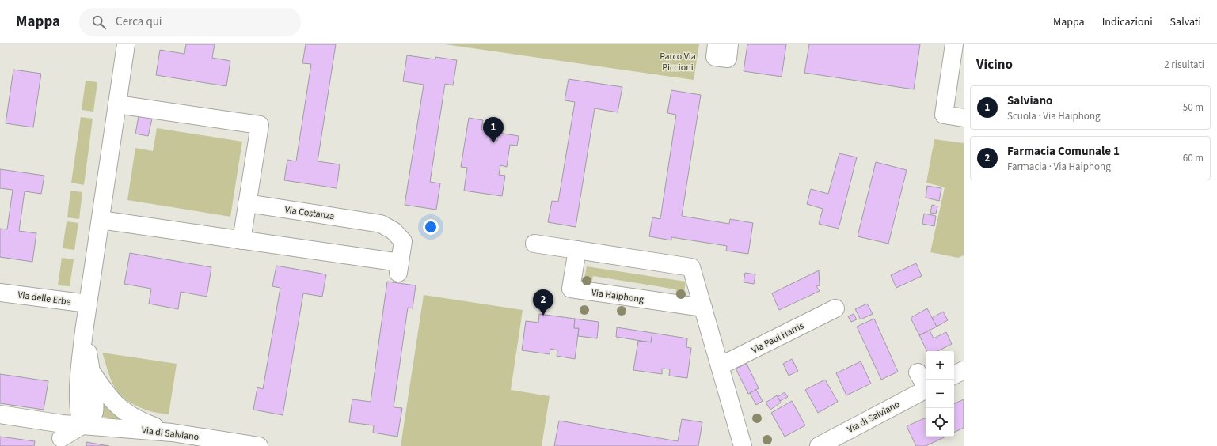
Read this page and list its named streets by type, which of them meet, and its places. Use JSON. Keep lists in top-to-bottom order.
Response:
{
  "streets": {
    "street": [
      "Via Costanza",
      "Via Haiphong",
      "Via delle Erbe",
      "Via Paul Harris",
      "Via di Salviano"
    ]
  },
  "parks": ["Parco Via Piccioni"],
  "page": {
    "header": "Mappa",
    "search": "Cerca qui",
    "nav": ["Mappa", "Indicazioni", "Salvati"],
    "heading": ["Vicino", "2 risultati"],
    "list": [
      {
        "mark": "1",
        "name": "Salviano",
        "note": "Scuola · Via Haiphong",
        "value": "50 m"
      },
      {
        "mark": "2",
        "name": "Farmacia Comunale 1",
        "note": "Farmacia · Via Haiphong",
        "value": "60 m"
      }
    ],
    "pins": ["1", "2"],
    "map_buttons": ["+", "−"]
  }
}
